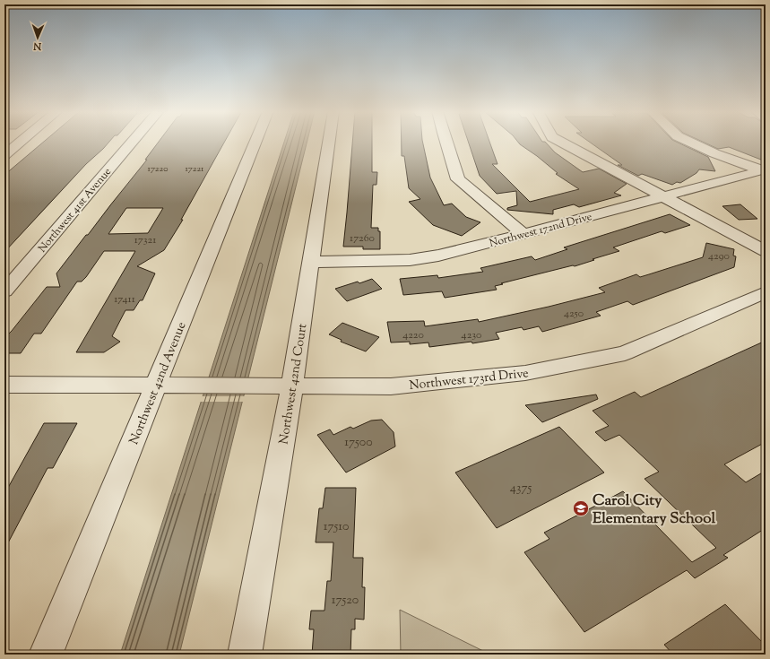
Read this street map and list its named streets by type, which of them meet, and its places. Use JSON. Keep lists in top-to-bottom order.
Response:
{
  "streets": {
    "street": [
      "Northwest 41st Avenue",
      "Northwest 172nd Drive",
      "Northwest 173rd Drive",
      "Northwest 42nd Avenue",
      "Northwest 42nd Court"
    ]
  },
  "crossings": [
    ["Northwest 172nd Drive", "Northwest 42nd Court"],
    ["Northwest 173rd Drive", "Northwest 42nd Avenue"],
    ["Northwest 173rd Drive", "Northwest 42nd Court"]
  ],
  "places": {
    "school or university": ["Carol City Elementary School"]
  },
  "house_numbers": [
    "17220",
    "17221",
    "17260",
    "17321",
    "4290",
    "17411",
    "4250",
    "4220",
    "4230",
    "17500",
    "4375",
    "17510",
    "17520"
  ],
  "north": "bottom"
}
